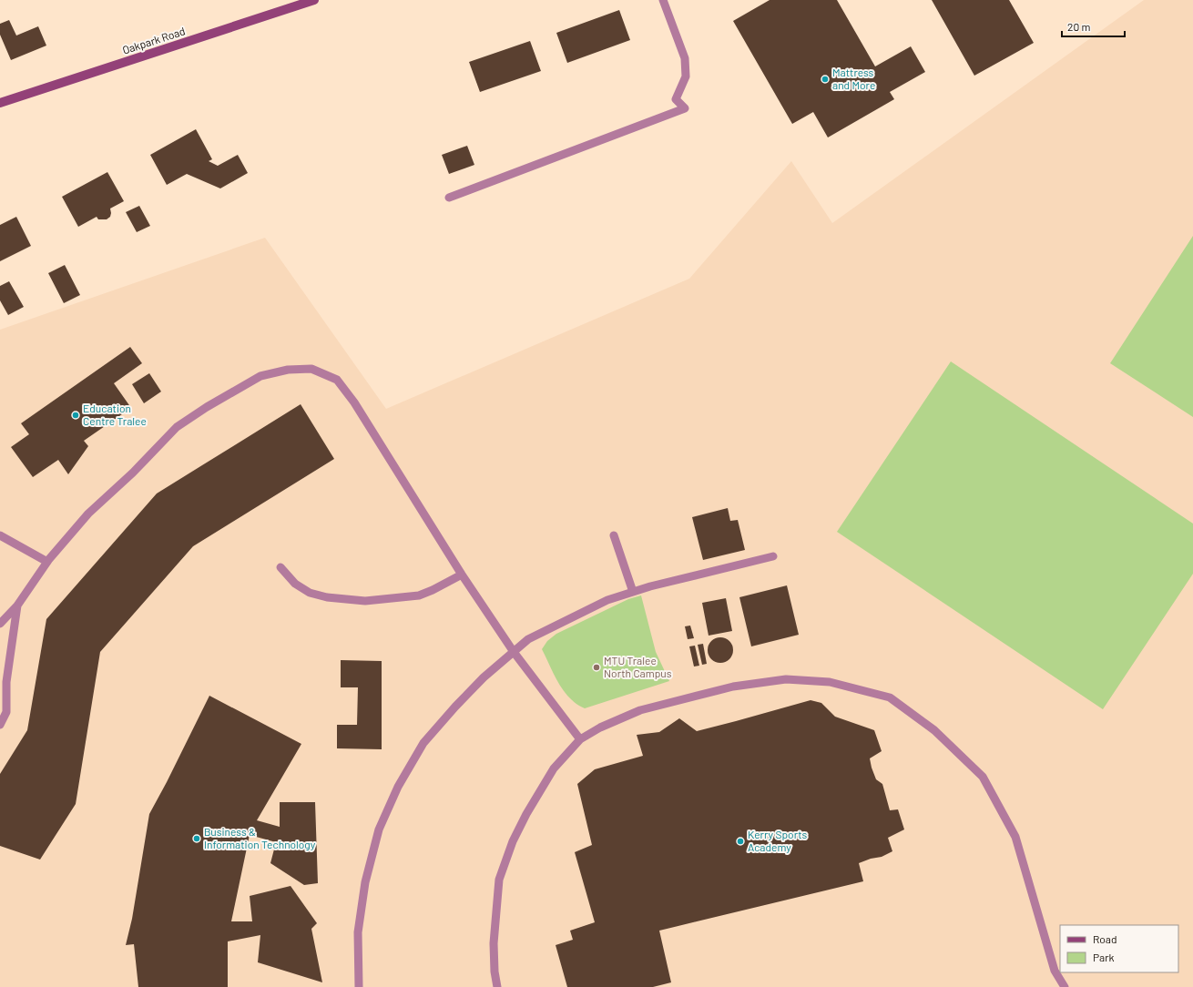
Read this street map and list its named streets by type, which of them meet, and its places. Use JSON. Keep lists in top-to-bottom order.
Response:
{
  "streets": {
    "main road": ["Oakpark Road"]
  },
  "places": [
    "Mattress and More",
    "Education Centre Tralee",
    "MTU Tralee North Campus",
    "Business & Information Technology",
    "Kerry Sports Academy"
  ],
  "legend": ["Road", "Park"],
  "scale_bar": "20 m"
}
